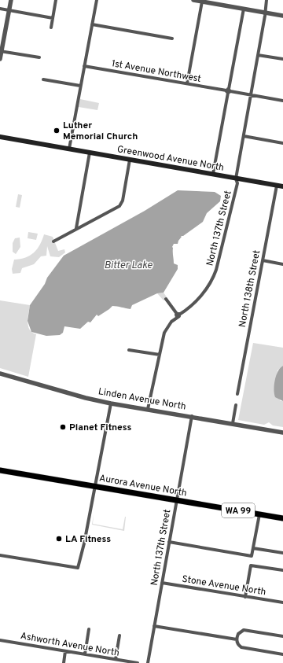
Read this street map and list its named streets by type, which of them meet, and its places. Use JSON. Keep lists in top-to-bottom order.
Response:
{
  "streets": {
    "highway": ["Aurora Avenue North", "WA 99"],
    "main road": ["Greenwood Avenue North"],
    "street": [
      "1st Avenue Northwest",
      "North 137th Street",
      "North 138th Street",
      "Linden Avenue North",
      "Stone Avenue North",
      "Ashworth Avenue North"
    ]
  },
  "crossings": [
    ["1st Avenue Northwest", "North 137th Street"],
    ["Greenwood Avenue North", "North 137th Street"],
    ["Greenwood Avenue North", "North 138th Street"],
    ["North 137th Street", "Linden Avenue North"],
    ["North 137th Street", "Aurora Avenue North"],
    ["North 137th Street", "Stone Avenue North"]
  ],
  "water": ["Bitter Lake"],
  "places": ["Luther Memorial Church", "Planet Fitness", "LA Fitness"]
}
